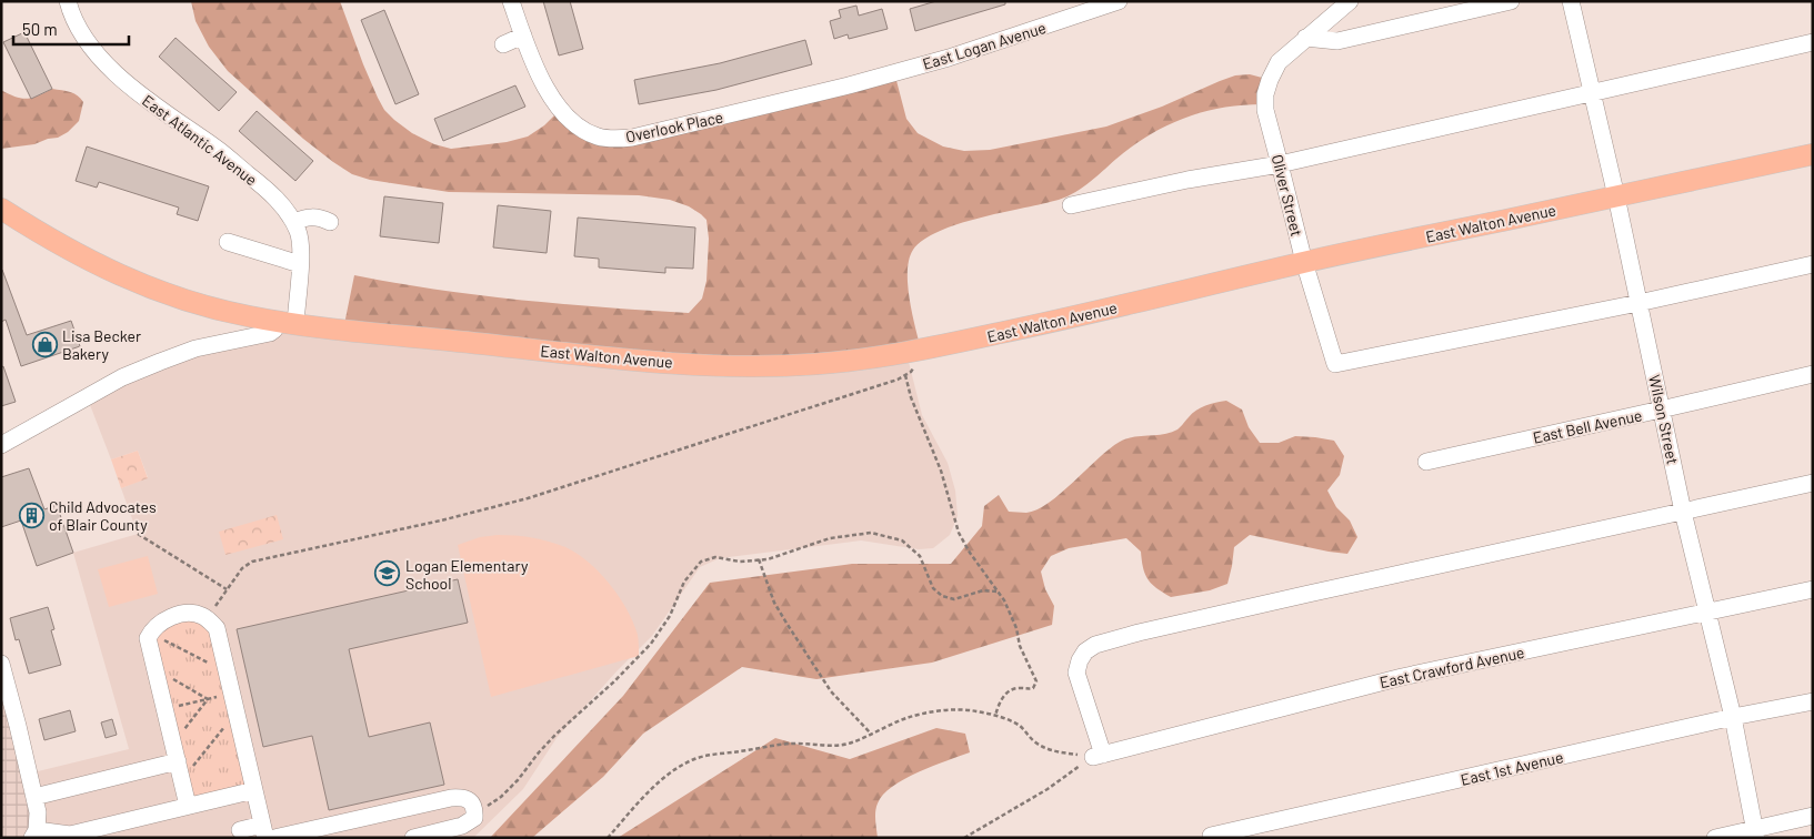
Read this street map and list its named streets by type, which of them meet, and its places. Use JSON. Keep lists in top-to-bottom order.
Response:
{
  "streets": {
    "main road": ["East Walton Avenue"],
    "street": [
      "East Logan Avenue",
      "Overlook Place",
      "East Atlantic Avenue",
      "Oliver Street",
      "Wilson Street",
      "East Bell Avenue",
      "East Crawford Avenue",
      "East 1st Avenue"
    ]
  },
  "crossings": [
    ["East Logan Avenue", "Overlook Place"],
    ["East Atlantic Avenue", "East Walton Avenue"],
    ["Oliver Street", "East Walton Avenue"],
    ["Oliver Street", "Wilson Street"],
    ["East Walton Avenue", "Wilson Street"],
    ["Wilson Street", "East Bell Avenue"],
    ["Wilson Street", "East Crawford Avenue"],
    ["Wilson Street", "East 1st Avenue"]
  ],
  "places": {
    "shop": ["Lisa Becker Bakery"],
    "building": ["Child Advocates of Blair County"],
    "school or university": ["Logan Elementary School"]
  },
  "scale_bar": "50 m"
}
